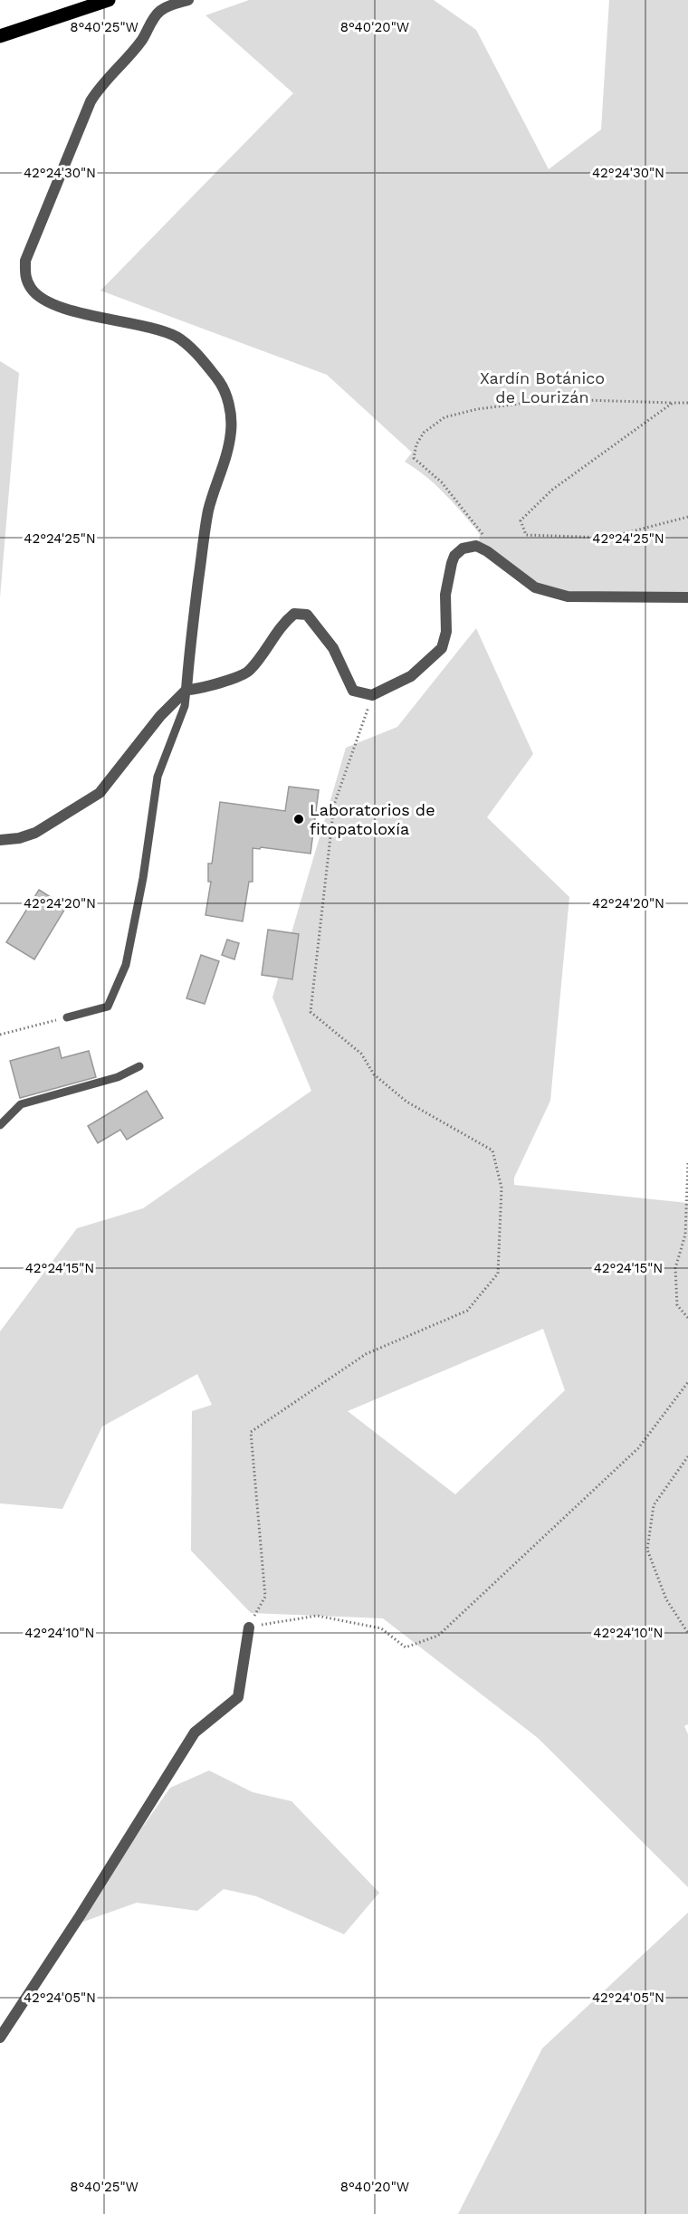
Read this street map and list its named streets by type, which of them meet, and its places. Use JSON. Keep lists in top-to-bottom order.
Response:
{
  "parks": ["Xardín Botánico de Lourizán"],
  "places": ["Laboratorios de fitopatoloxía"],
  "coordinates": [
    "8°40'25\"W",
    "8°40'20\"W",
    "42°24'30\"N",
    "42°24'25\"N",
    "42°24'20\"N",
    "42°24'15\"N",
    "42°24'10\"N",
    "42°24'05\"N"
  ]
}
